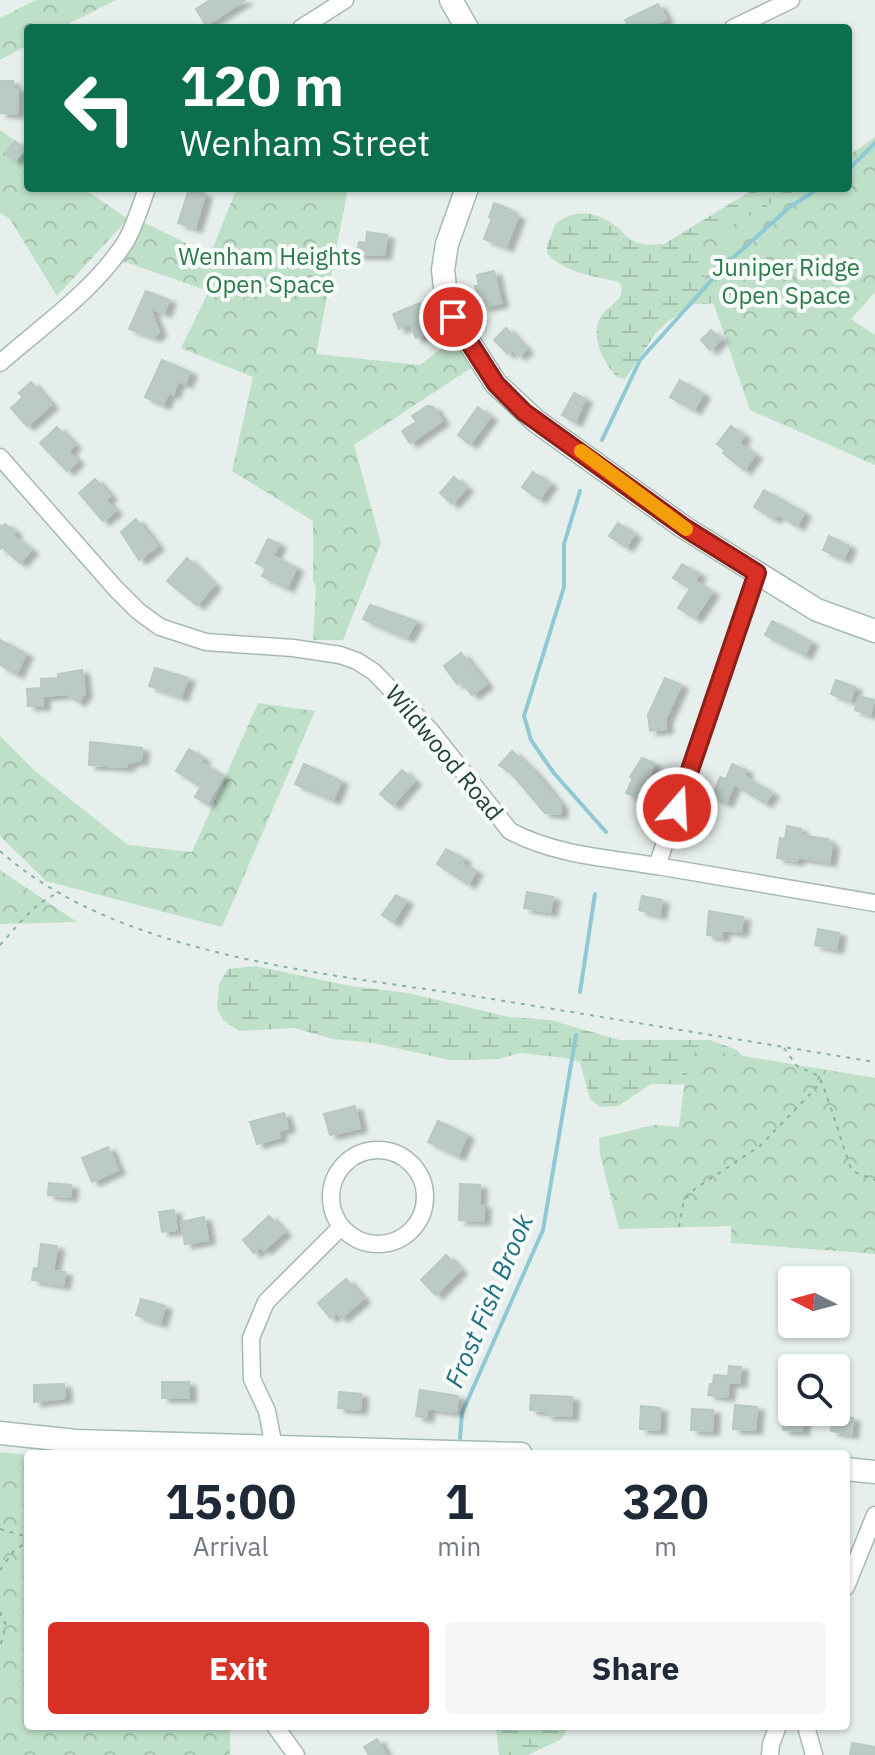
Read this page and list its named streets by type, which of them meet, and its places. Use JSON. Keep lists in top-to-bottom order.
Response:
{
  "streets": {
    "street": ["Wildwood Road"]
  },
  "water": ["Frost Fish Brook"],
  "parks": ["Wenham Heights Open Space", "Juniper Ridge Open Space"],
  "north": "left",
  "page": {
    "turn": ["120 m", "Wenham Street"],
    "eta": [
      "15:00",
      "Arrival",
      "1",
      "min",
      "320",
      "m"
    ],
    "buttons": ["Exit", "Share"]
  }
}
